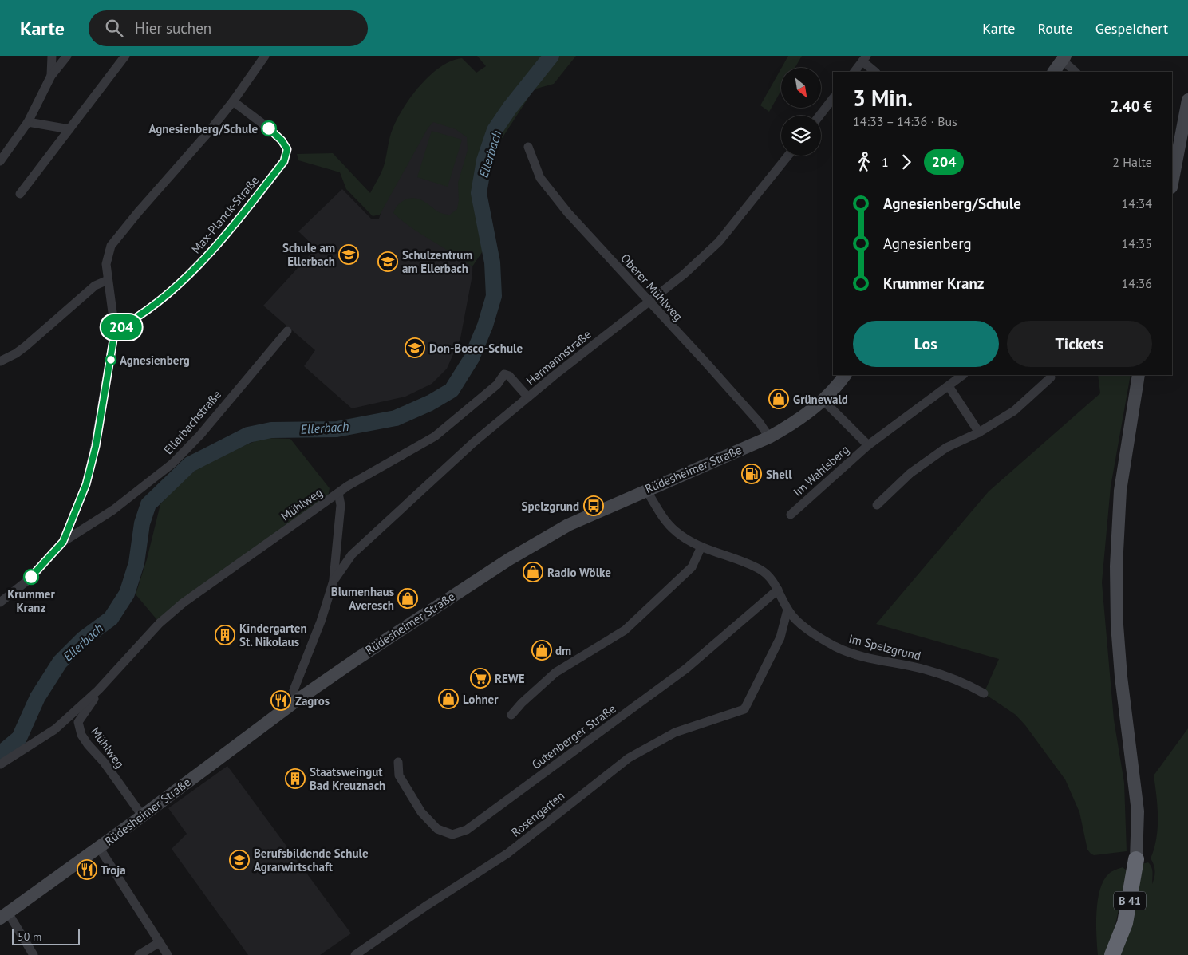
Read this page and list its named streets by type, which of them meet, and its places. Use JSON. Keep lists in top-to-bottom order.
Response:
{
  "streets": {
    "highway": ["B 41"],
    "street": [
      "Max-Planck-Straße",
      "Oberer Mühlweg",
      "Hermannstraße",
      "Ellerbachstraße",
      "Rüdesheimer Straße",
      "Im Wahlsberg",
      "Mühlweg",
      "Im Spelzgrund",
      "Gutenberger Straße",
      "Rosengarten"
    ]
  },
  "crossings": [
    ["Oberer Mühlweg", "Hermannstraße"],
    ["Oberer Mühlweg", "Rüdesheimer Straße"],
    ["Hermannstraße", "Rüdesheimer Straße"],
    ["Hermannstraße", "Mühlweg"],
    ["Rüdesheimer Straße", "Im Wahlsberg"],
    ["Rüdesheimer Straße", "Mühlweg"],
    ["Rüdesheimer Straße", "Im Spelzgrund"],
    ["Im Spelzgrund", "Gutenberger Straße"],
    ["Im Spelzgrund", "Rosengarten"]
  ],
  "water": ["Ellerbach"],
  "places": {
    "other": ["Agnesienberg/Schule", "Agnesienberg", "Krummer Kranz"],
    "school or university": [
      "Schule am Ellerbach",
      "Schulzentrum am Ellerbach",
      "Don-Bosco-Schule",
      "Berufsbildende Schule Agrarwirtschaft"
    ],
    "shop": [
      "Grünewald",
      "Radio Wölke",
      "Blumenhaus Averesch",
      "dm",
      "Lohner"
    ],
    "fuel station": ["Shell"],
    "bus stop": ["Spelzgrund"],
    "building": ["Kindergarten St. Nikolaus", "Staatsweingut Bad Kreuznach"],
    "supermarket": ["REWE"],
    "restaurant": ["Zagros", "Troja"]
  },
  "lines": ["bus line 204"],
  "scale_bar": "50 m",
  "north": "bottom right",
  "page": {
    "header": "Karte",
    "search": "Hier suchen",
    "nav": ["Karte", "Route", "Gespeichert"],
    "on_map": "204",
    "heading": ["3 Min.", "14:33 – 14:36 · Bus", "2.40 €"],
    "legs": ["1", "204", "2 Halte"],
    "list": [
      {
        "name": "Agnesienberg/Schule",
        "value": "14:34"
      },
      {
        "name": "Agnesienberg",
        "value": "14:35"
      },
      {
        "name": "Krummer Kranz",
        "value": "14:36"
      }
    ],
    "buttons": ["Los", "Tickets"],
    "scale": "50 m"
  }
}
